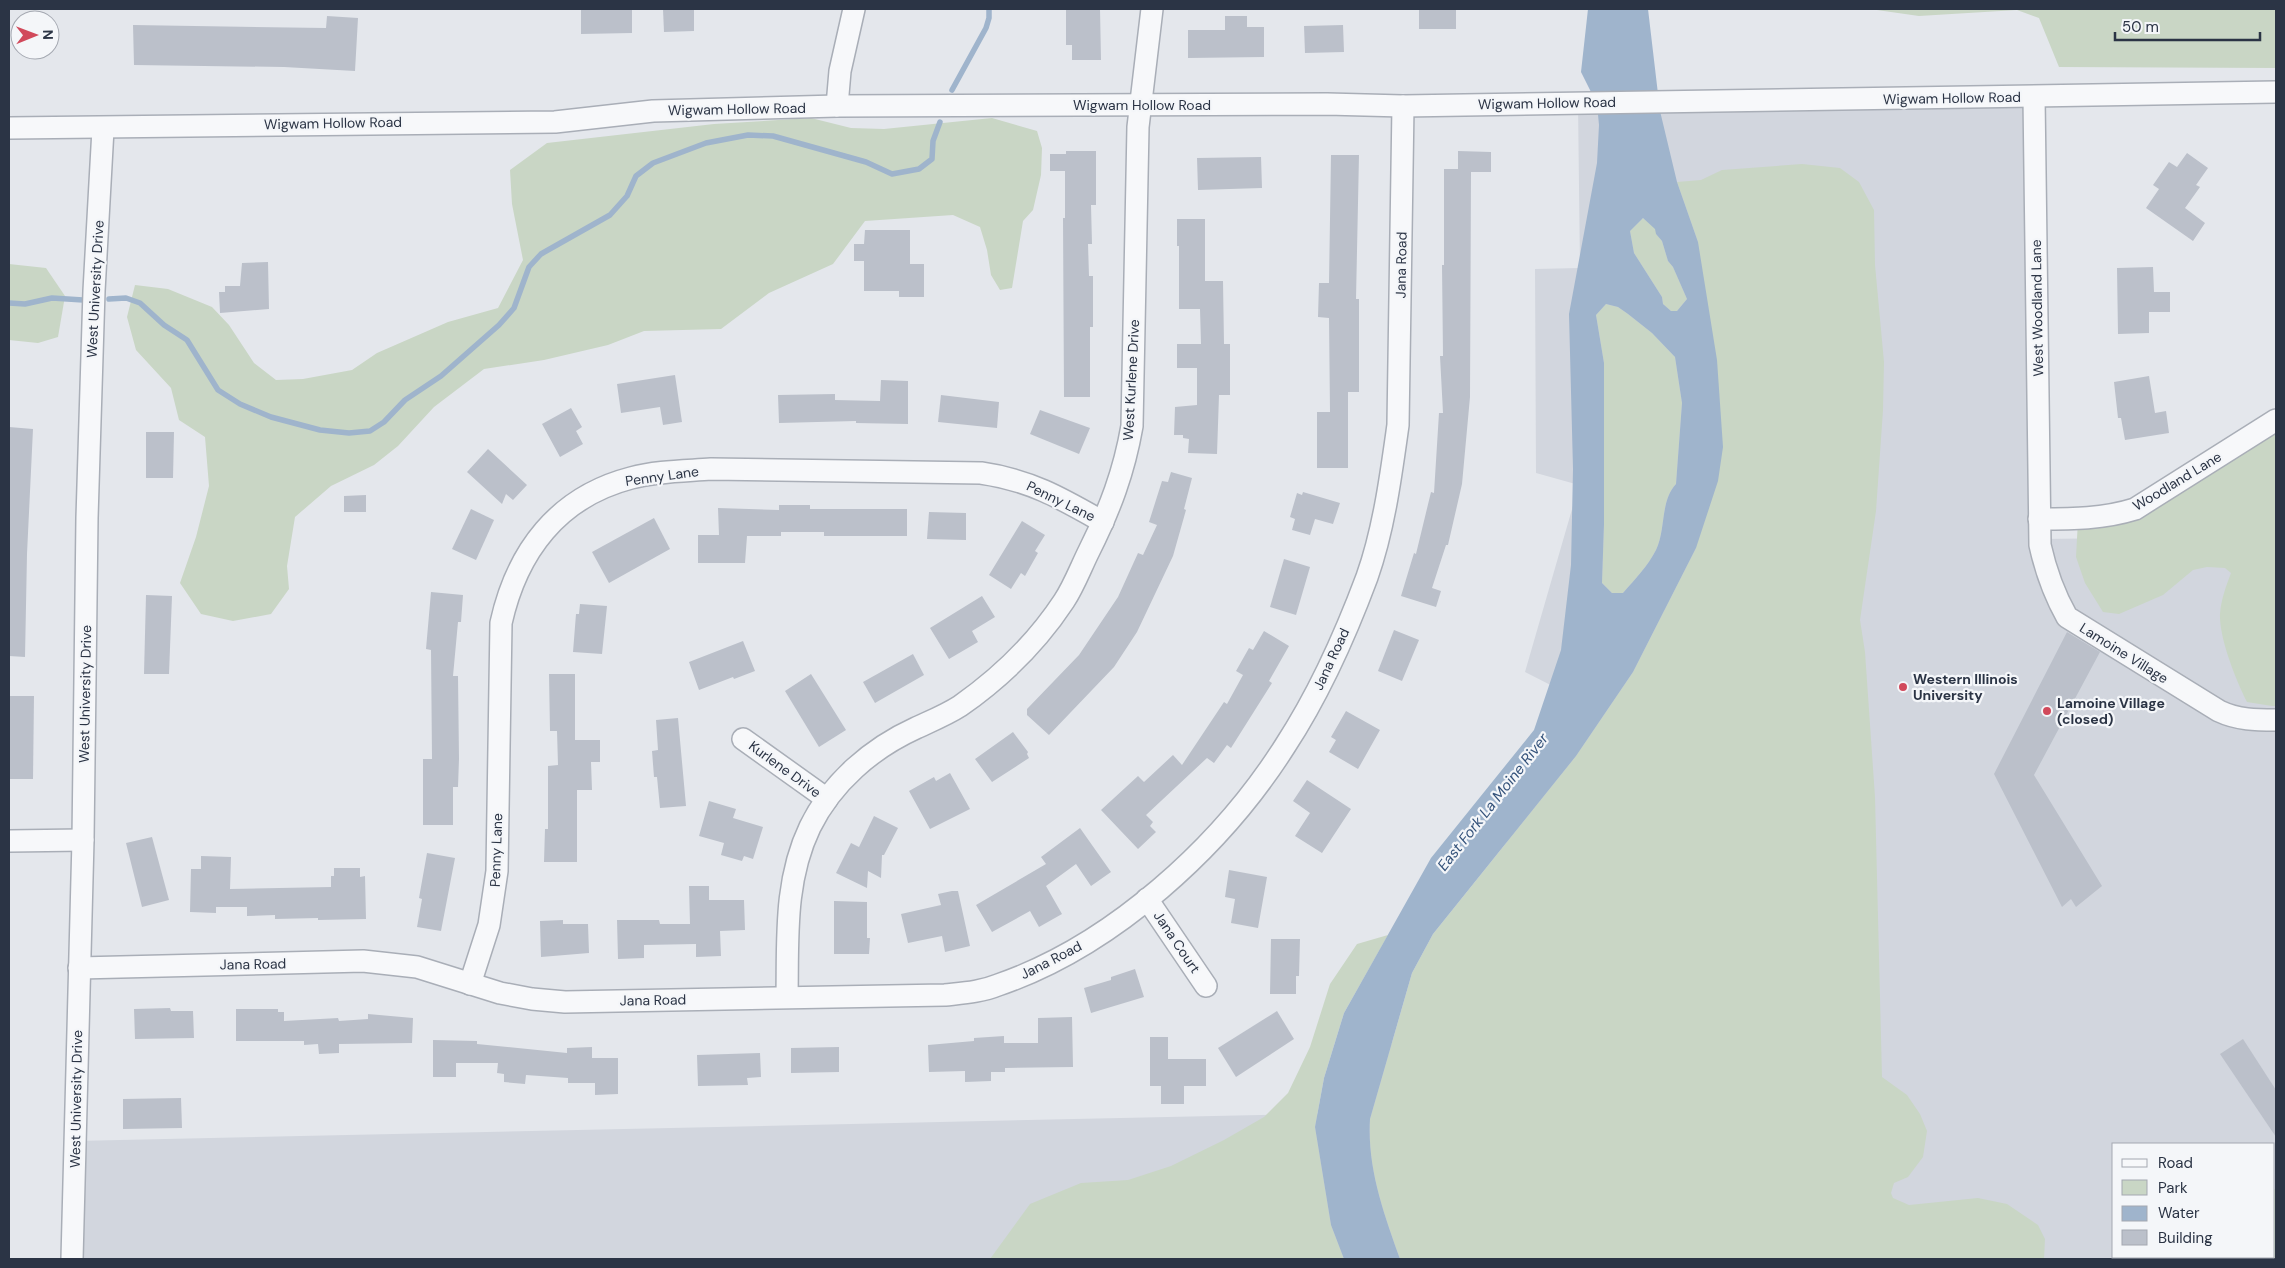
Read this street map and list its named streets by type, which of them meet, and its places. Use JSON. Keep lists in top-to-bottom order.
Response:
{
  "streets": {
    "street": [
      "Wigwam Hollow Road",
      "Jana Road",
      "West University Drive",
      "West Woodland Lane",
      "West Kurlene Drive",
      "Penny Lane",
      "Woodland Lane",
      "Lamoine Village",
      "Kurlene Drive",
      "Jana Court"
    ]
  },
  "crossings": [
    ["Wigwam Hollow Road", "Jana Road"],
    ["Wigwam Hollow Road", "West University Drive"],
    ["Wigwam Hollow Road", "West Woodland Lane"],
    ["Wigwam Hollow Road", "West Kurlene Drive"],
    ["Jana Road", "West University Drive"],
    ["Jana Road", "West Kurlene Drive"],
    ["Jana Road", "Penny Lane"],
    ["Jana Road", "Jana Court"],
    ["West Woodland Lane", "Woodland Lane"],
    ["West Woodland Lane", "Lamoine Village"],
    ["West Kurlene Drive", "Penny Lane"],
    ["West Kurlene Drive", "Kurlene Drive"],
    ["Woodland Lane", "Lamoine Village"]
  ],
  "water": ["East Fork La Moine River"],
  "places": ["Western Illinois University", "Lamoine Village (closed)"],
  "legend": [
    "Road",
    "Park",
    "Water",
    "Building"
  ],
  "scale_bar": "50 m",
  "north": "right"
}
